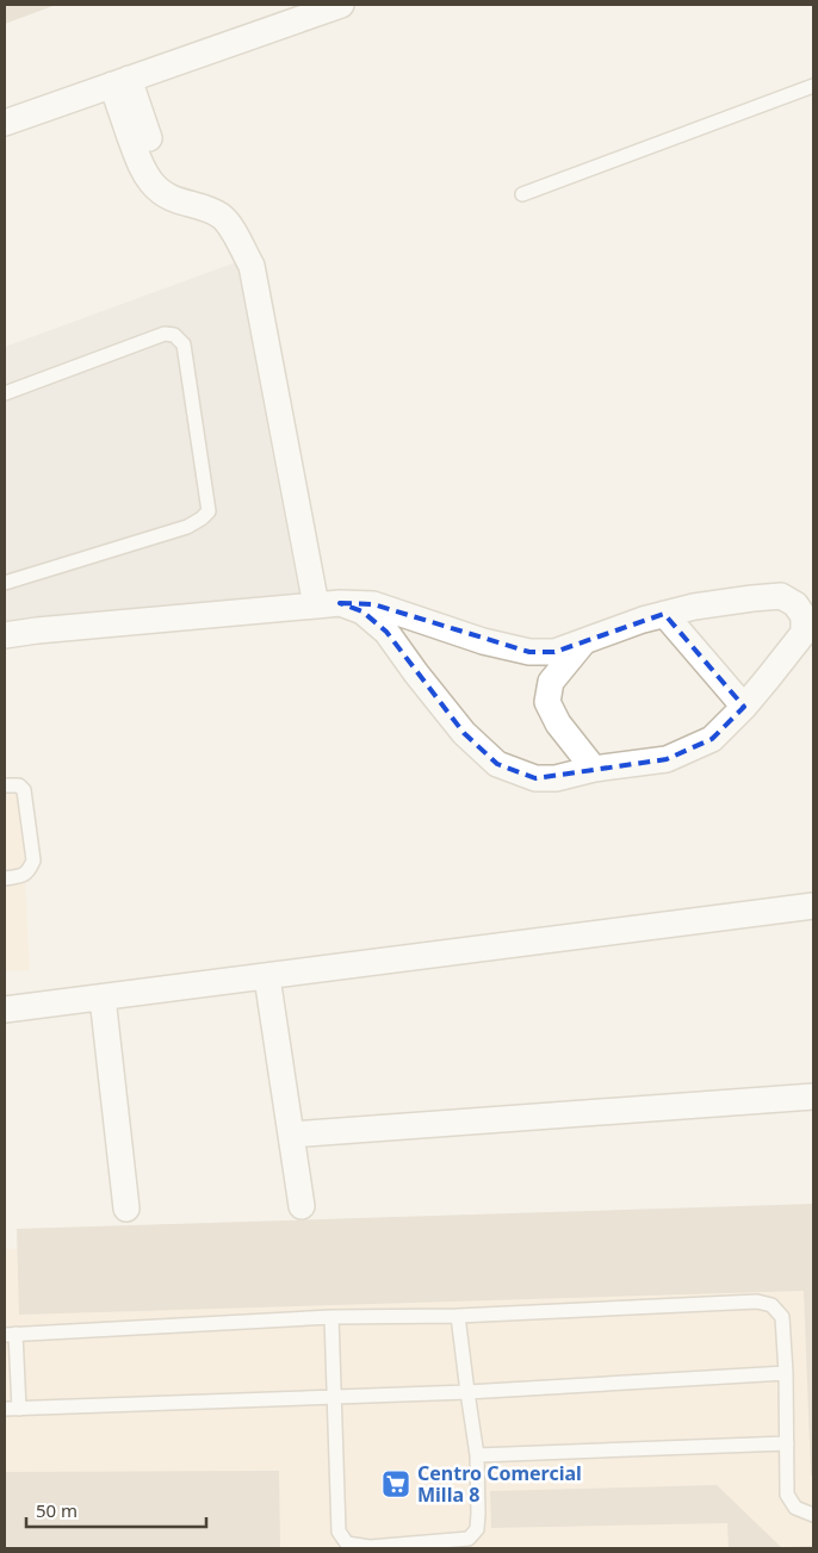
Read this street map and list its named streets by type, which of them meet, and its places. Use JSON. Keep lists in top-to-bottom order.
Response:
{
  "places": {
    "supermarket": ["Centro Comercial Milla 8"]
  },
  "scale_bar": "50 m"
}
